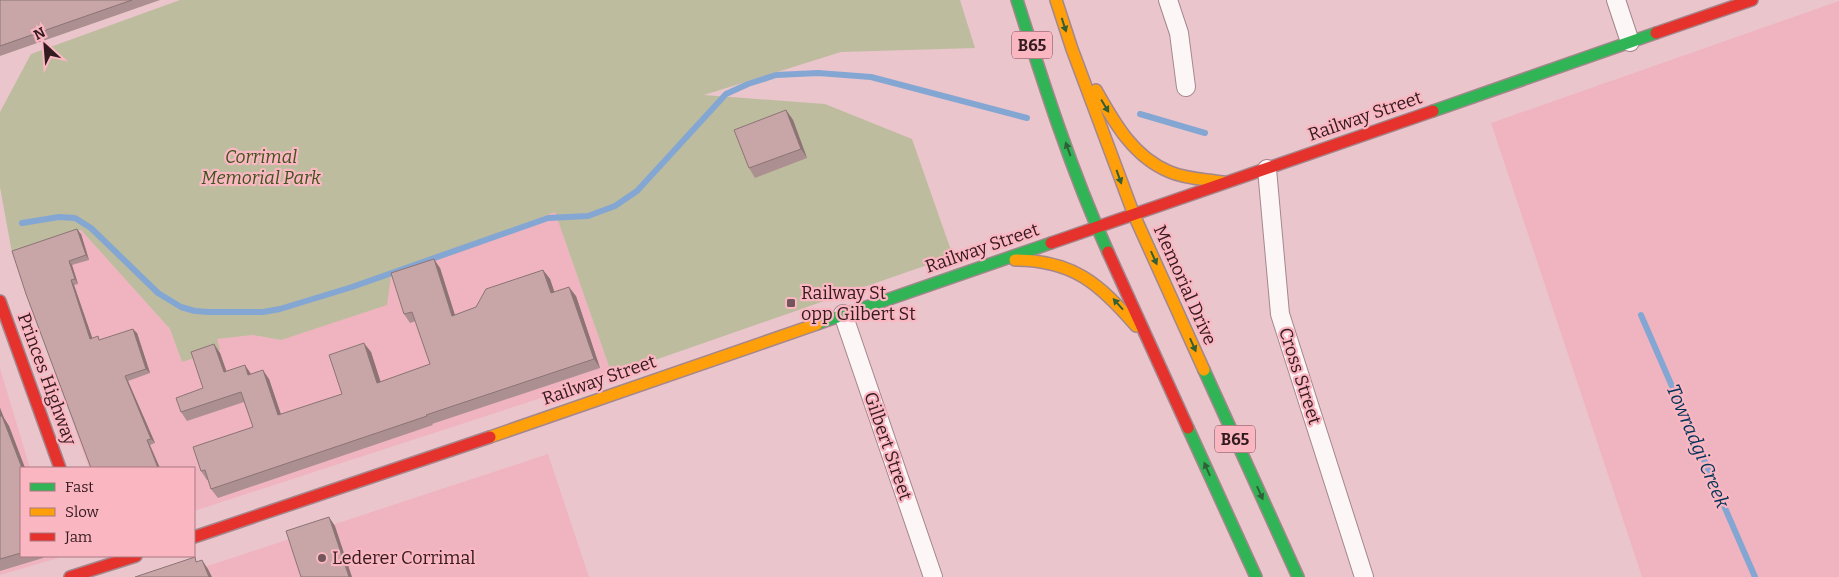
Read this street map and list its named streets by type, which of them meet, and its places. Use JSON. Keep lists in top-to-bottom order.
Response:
{
  "streets": {
    "main road": [
      "B65",
      "Railway Street",
      "Memorial Drive",
      "Princes Highway"
    ],
    "street": ["Cross Street", "Gilbert Street"]
  },
  "crossings": [
    ["B65", "Railway Street"],
    ["Railway Street", "Memorial Drive"],
    ["Railway Street", "Cross Street"],
    ["Railway Street", "Gilbert Street"]
  ],
  "water": ["Towradgi Creek"],
  "parks": ["Corrimal Memorial Park"],
  "places": {
    "transit": ["Railway St opp Gilbert St"],
    "other": ["Lederer Corrimal"]
  },
  "legend": ["Fast", "Slow", "Jam"],
  "north": "top left"
}
